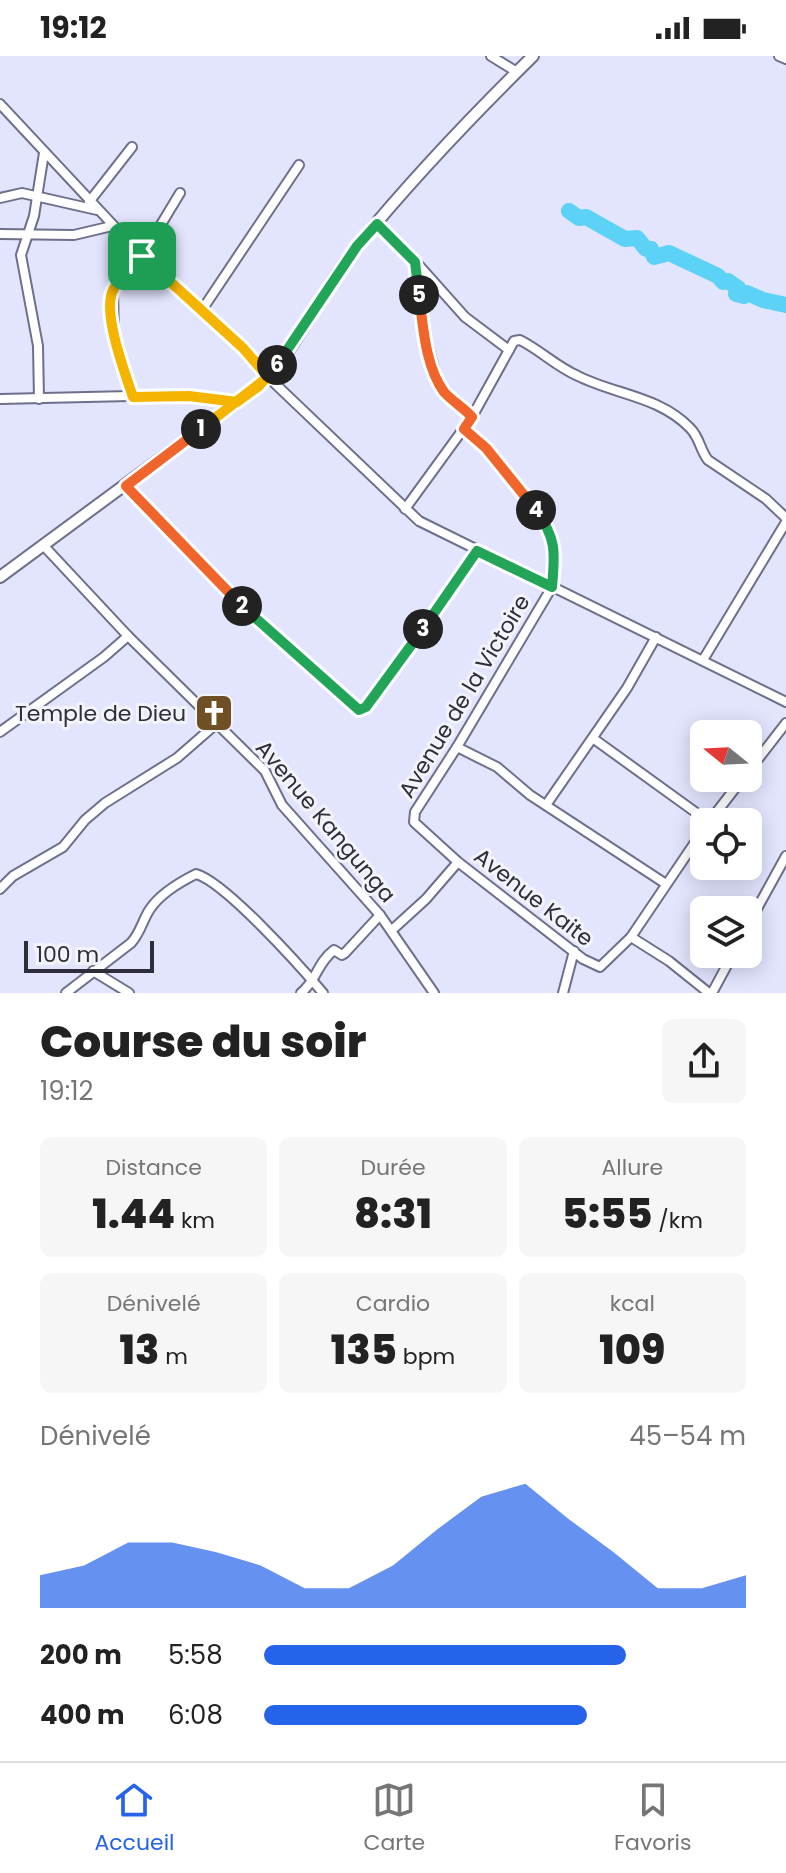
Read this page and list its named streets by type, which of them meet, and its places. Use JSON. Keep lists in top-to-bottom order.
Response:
{
  "streets": {
    "street": ["Avenue de la Victoire", "Avenue Kangunga", "Avenue Kaite"]
  },
  "crossings": [
    ["Avenue de la Victoire", "Avenue Kaite"]
  ],
  "places": {
    "church": ["Temple de Dieu"]
  },
  "scale_bar": "100 m",
  "north": "left",
  "page": {
    "status": "19:12",
    "pins": [
      "5",
      "6",
      "1",
      "4",
      "2",
      "3"
    ],
    "scale": "100 m",
    "heading": ["Course du soir", "19:12"],
    "stats": [
      ["Distance", "1.44 km"],
      ["Durée", "8:31"],
      ["Allure", "5:55 /km"],
      ["Dénivelé", "13 m"],
      ["Cardio", "135 bpm"],
      ["kcal", "109"]
    ],
    "chart": ["Dénivelé", "45–54 m"],
    "list": [
      {
        "name": "200 m",
        "note": "5:58"
      },
      {
        "name": "400 m",
        "note": "6:08"
      }
    ],
    "tabs": ["Accueil", "Carte", "Favoris"]
  }
}
